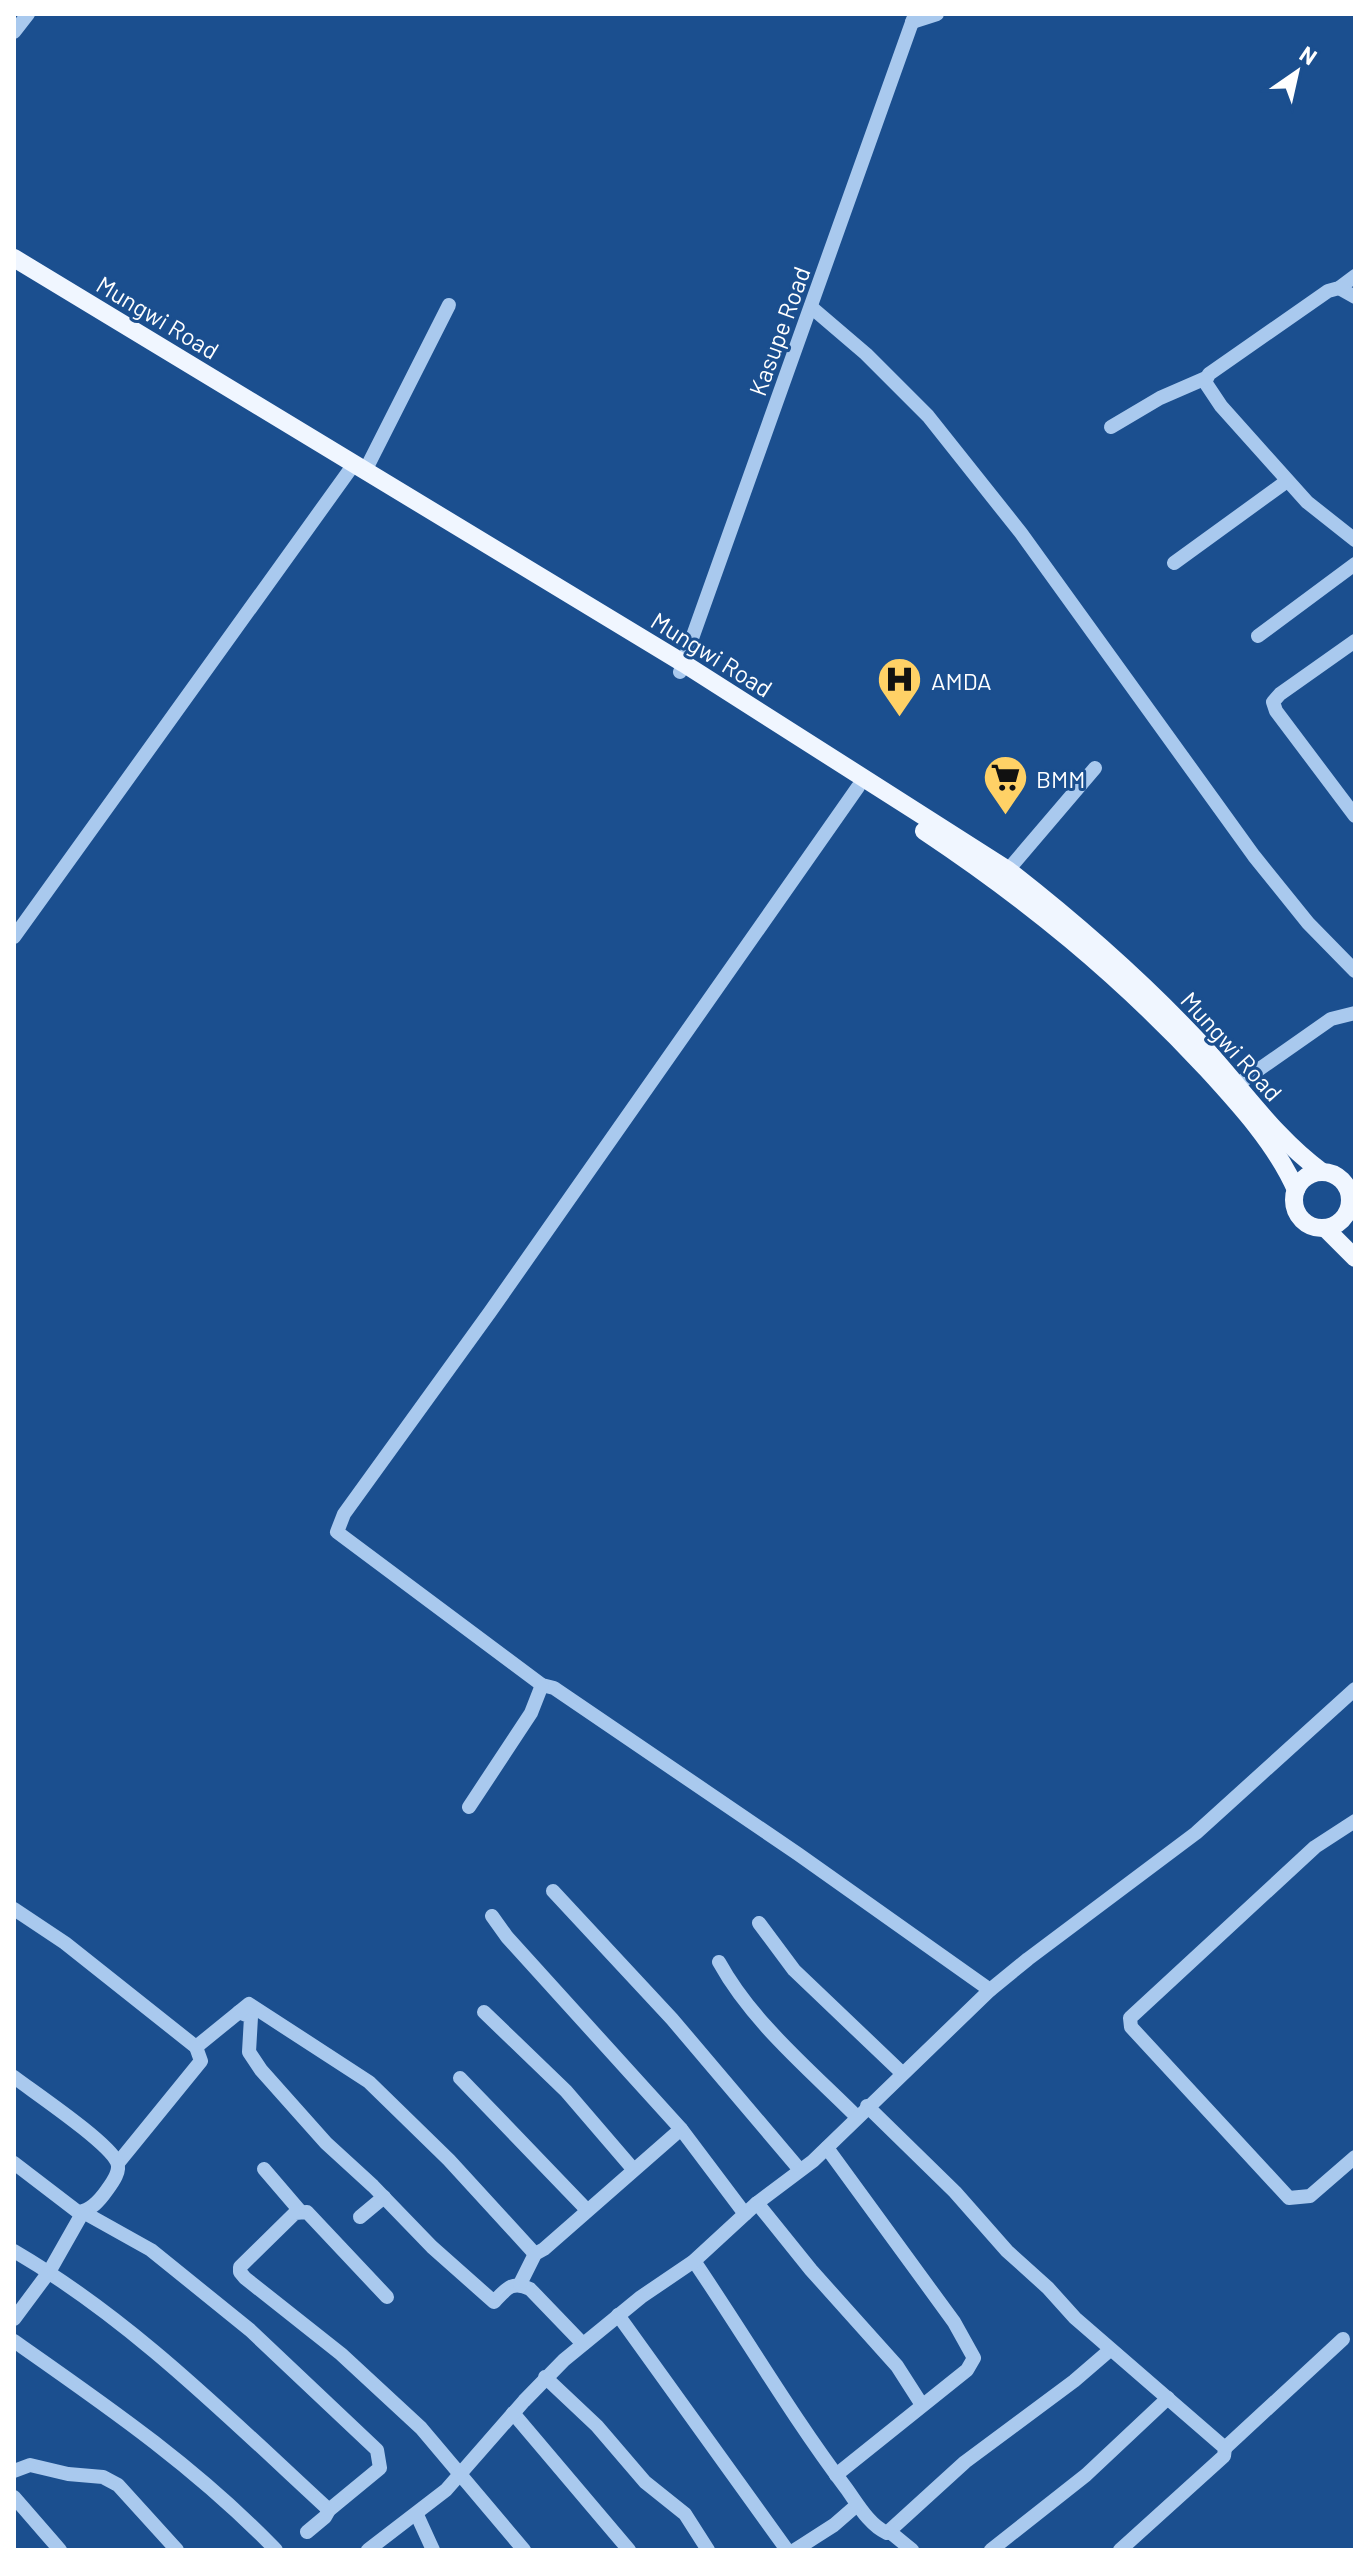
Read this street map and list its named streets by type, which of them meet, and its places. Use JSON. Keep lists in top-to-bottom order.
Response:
{
  "streets": {
    "main road": ["Mungwi Road"],
    "street": ["Kasupe Road"]
  },
  "crossings": [
    ["Mungwi Road", "Kasupe Road"]
  ],
  "places": {
    "hospital": ["AMDA"],
    "supermarket": ["BMM"]
  },
  "north": "top right"
}
